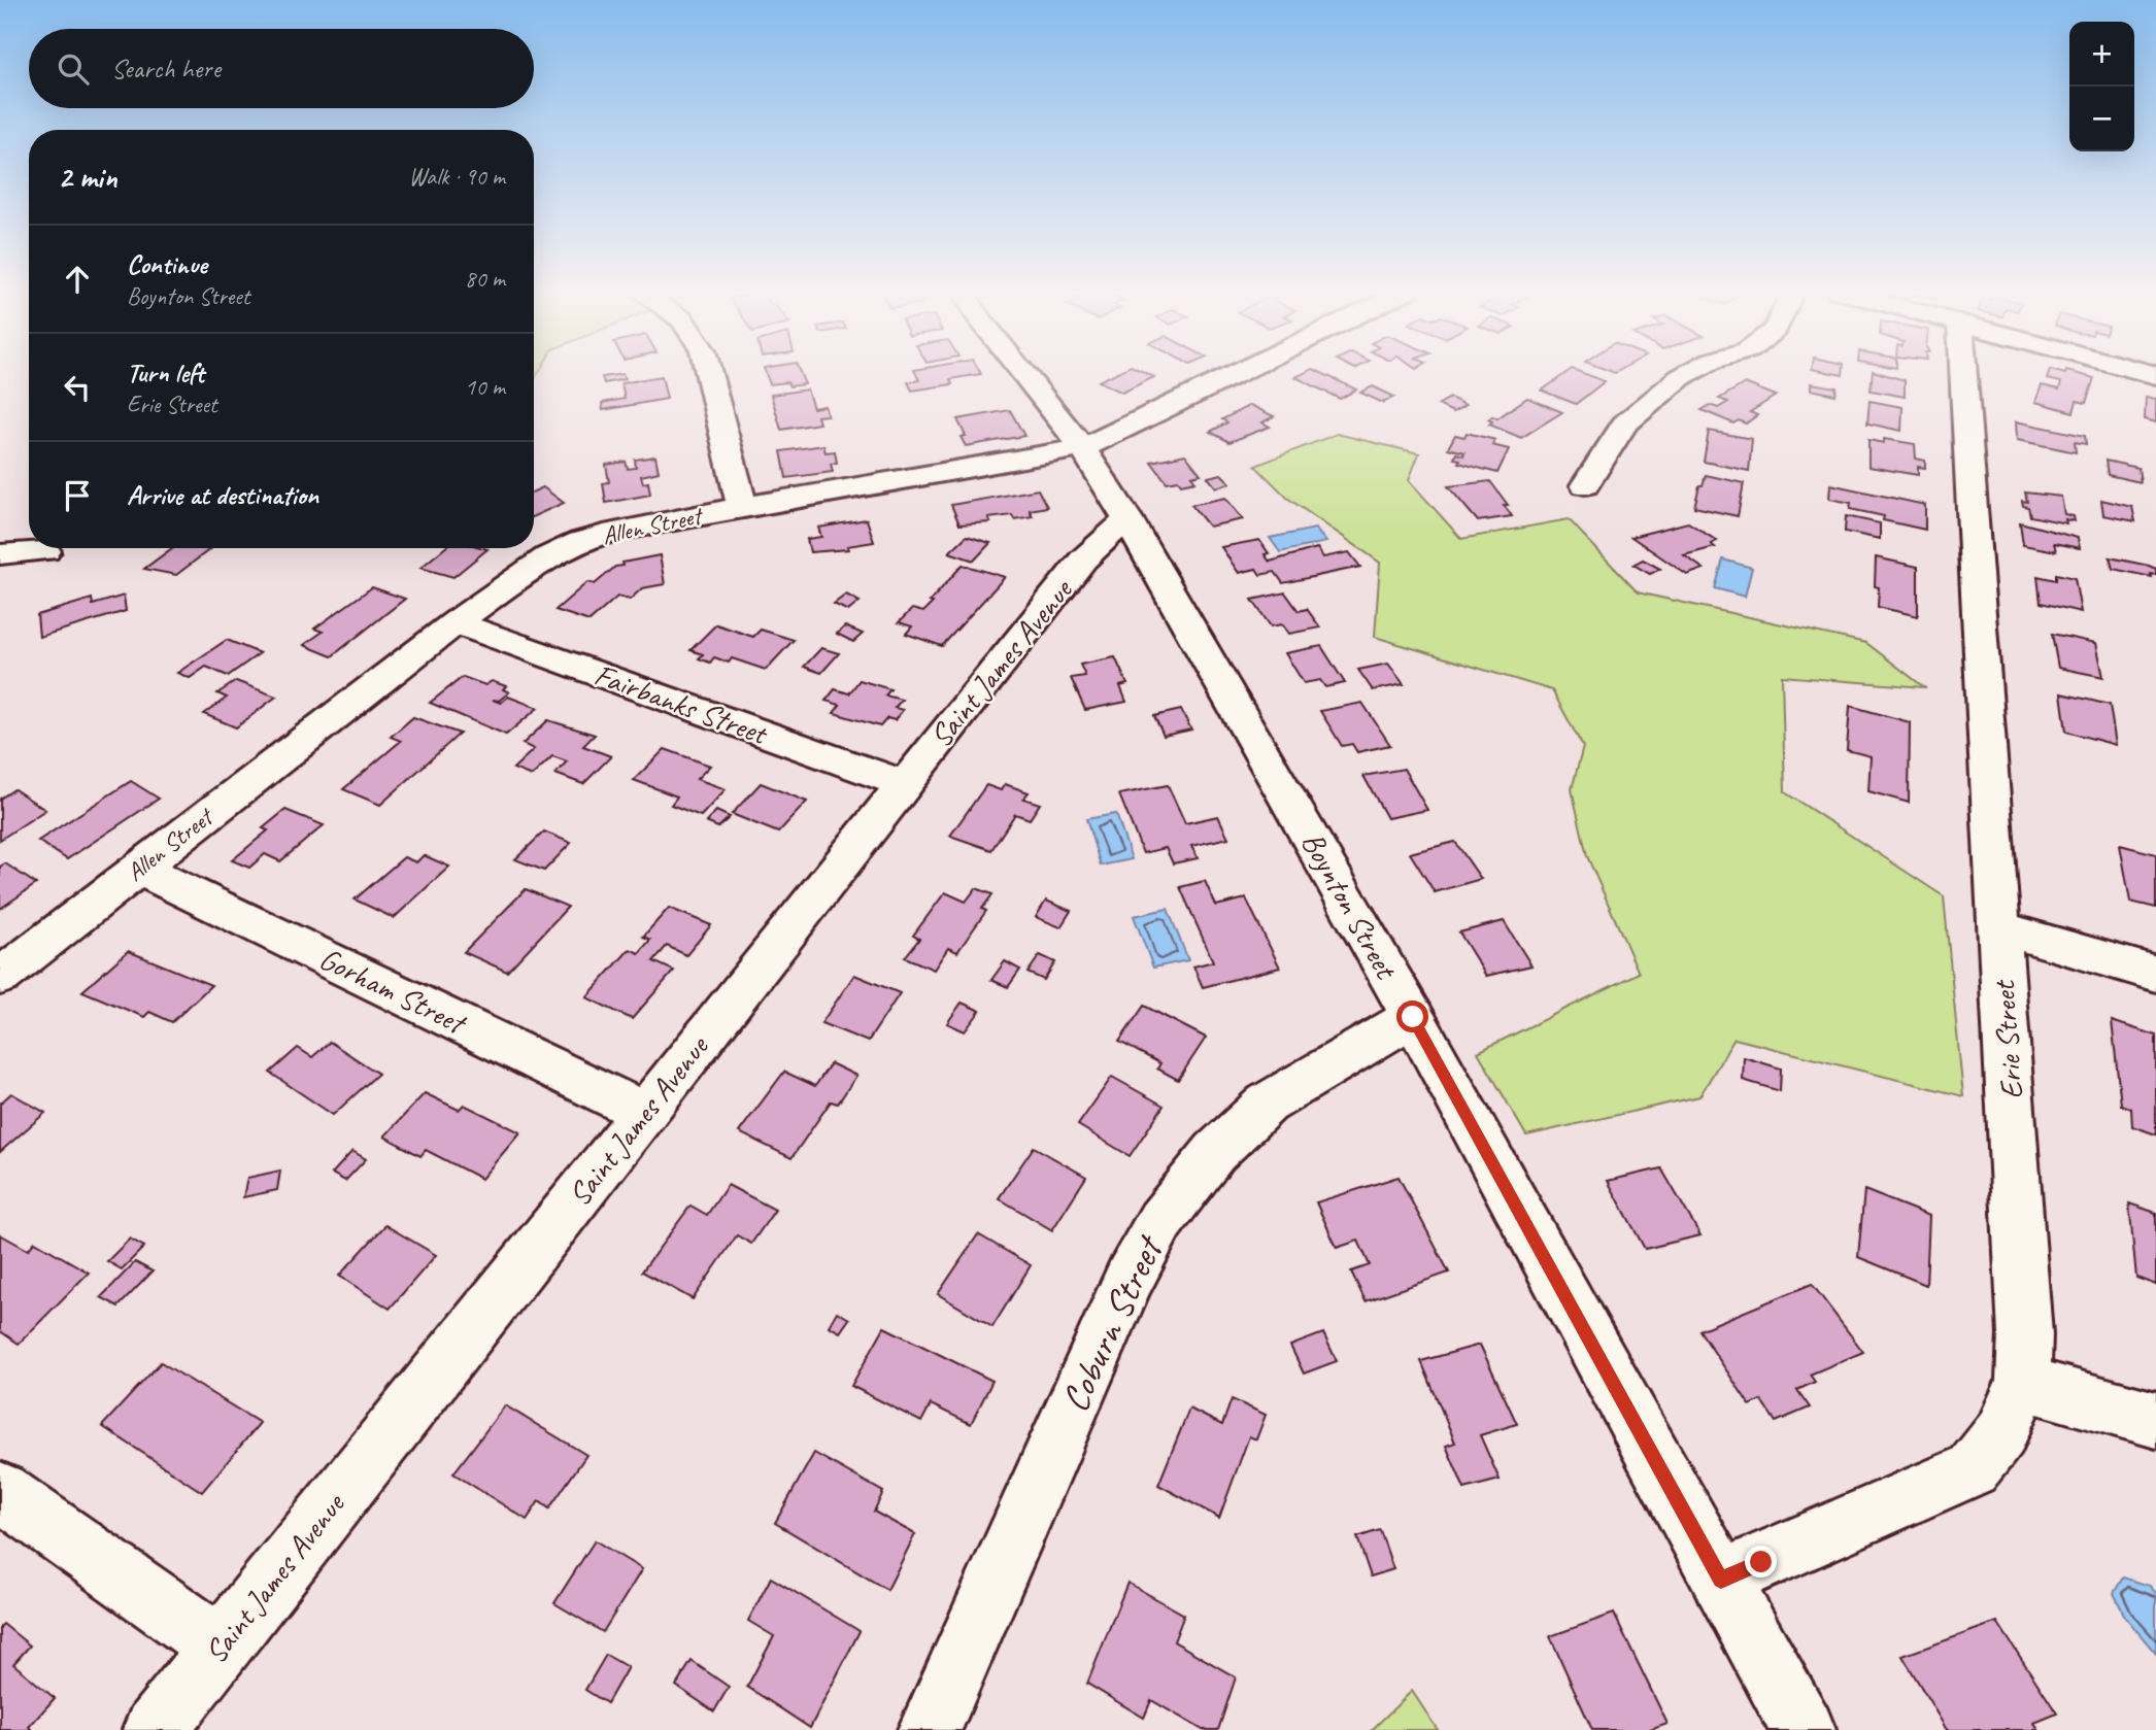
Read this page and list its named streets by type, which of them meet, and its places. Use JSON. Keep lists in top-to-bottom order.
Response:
{
  "streets": {
    "street": [
      "Allen Street",
      "Saint James Avenue",
      "Fairbanks Street",
      "Boynton Street",
      "Gorham Street",
      "Erie Street",
      "Coburn Street"
    ]
  },
  "crossings": [
    ["Allen Street", "Fairbanks Street"],
    ["Allen Street", "Boynton Street"],
    ["Allen Street", "Gorham Street"],
    ["Saint James Avenue", "Fairbanks Street"],
    ["Saint James Avenue", "Boynton Street"],
    ["Saint James Avenue", "Gorham Street"],
    ["Boynton Street", "Erie Street"],
    ["Boynton Street", "Coburn Street"]
  ],
  "page": {
    "map_buttons": ["+", "−"],
    "search": "Search here",
    "heading": ["2 min", "Walk · 90 m"],
    "list": [
      ["Continue", "Boynton Street", "80 m"],
      ["Turn left", "Erie Street", "10 m"],
      "Arrive at destination"
    ]
  }
}
